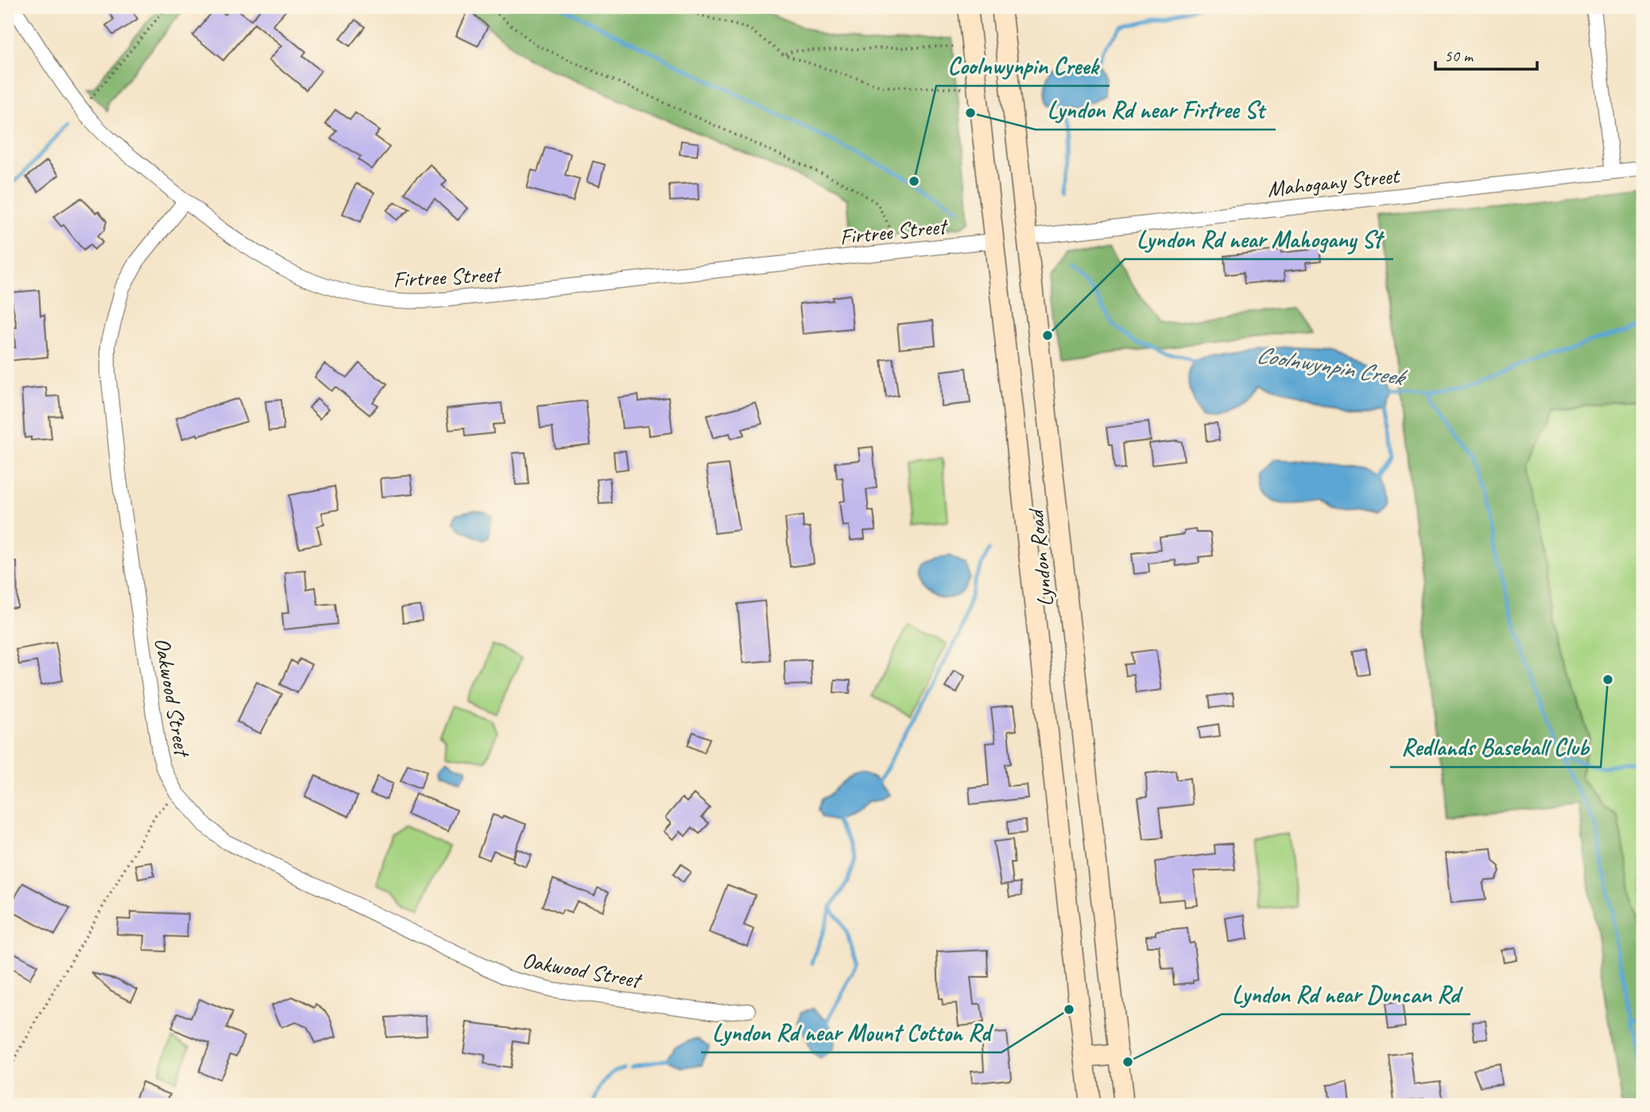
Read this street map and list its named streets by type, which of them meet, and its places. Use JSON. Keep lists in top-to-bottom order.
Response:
{
  "streets": {
    "main road": ["Lyndon Road"],
    "street": ["Mahogany Street", "Firtree Street", "Oakwood Street"]
  },
  "crossings": [
    ["Mahogany Street", "Lyndon Road"],
    ["Firtree Street", "Lyndon Road"],
    ["Firtree Street", "Oakwood Street"]
  ],
  "water": ["Coolnwynpin Creek"],
  "places": [
    "Lyndon Rd near Firtree St",
    "Coolnwynpin Creek",
    "Lyndon Rd near Mahogany St",
    "Redlands Baseball Club",
    "Lyndon Rd near Mount Cotton Rd",
    "Lyndon Rd near Duncan Rd"
  ],
  "scale_bar": "50 m"
}
